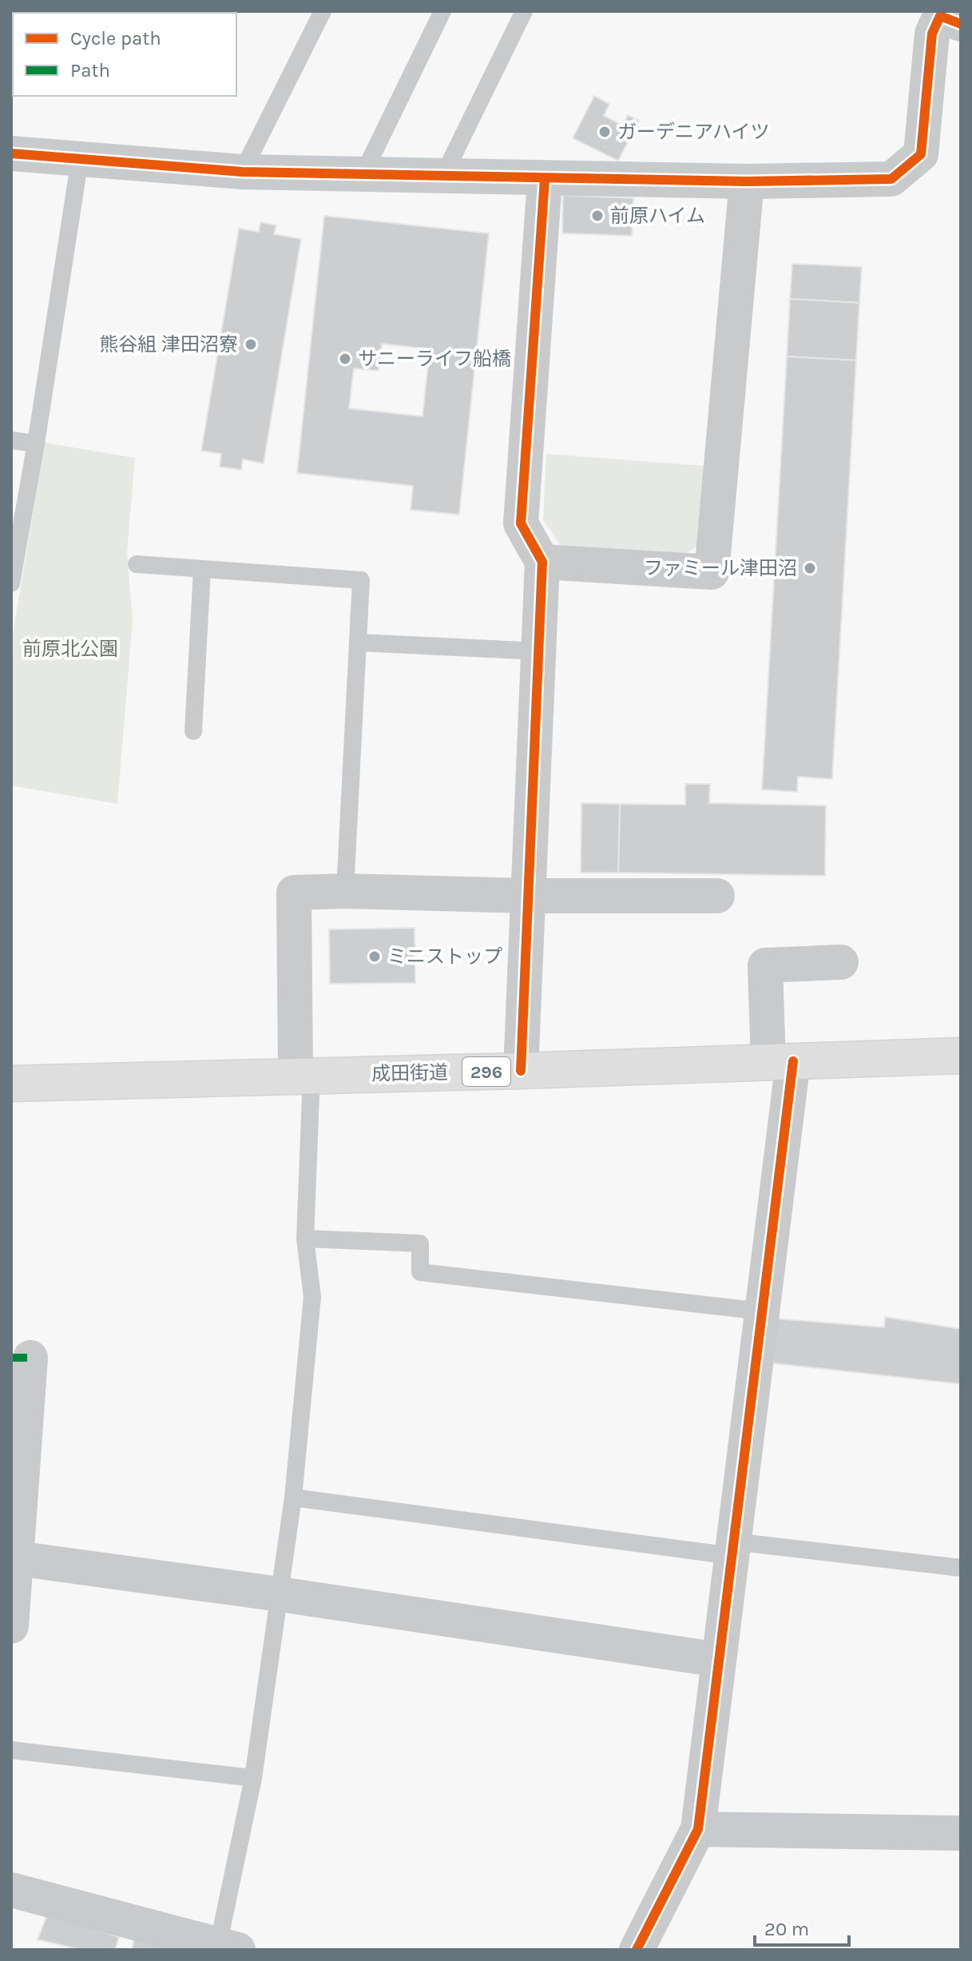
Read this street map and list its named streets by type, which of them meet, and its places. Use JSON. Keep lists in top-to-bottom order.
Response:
{
  "streets": {
    "highway": ["296", "成田街道"]
  },
  "parks": ["前原北公園"],
  "places": [
    "ガーデニアハイツ",
    "前原ハイム",
    "熊谷組 津田沼寮",
    "サニーライフ船橋",
    "ファミール津田沼",
    "ミニストップ"
  ],
  "legend": ["Cycle path", "Path"],
  "scale_bar": "20 m"
}
